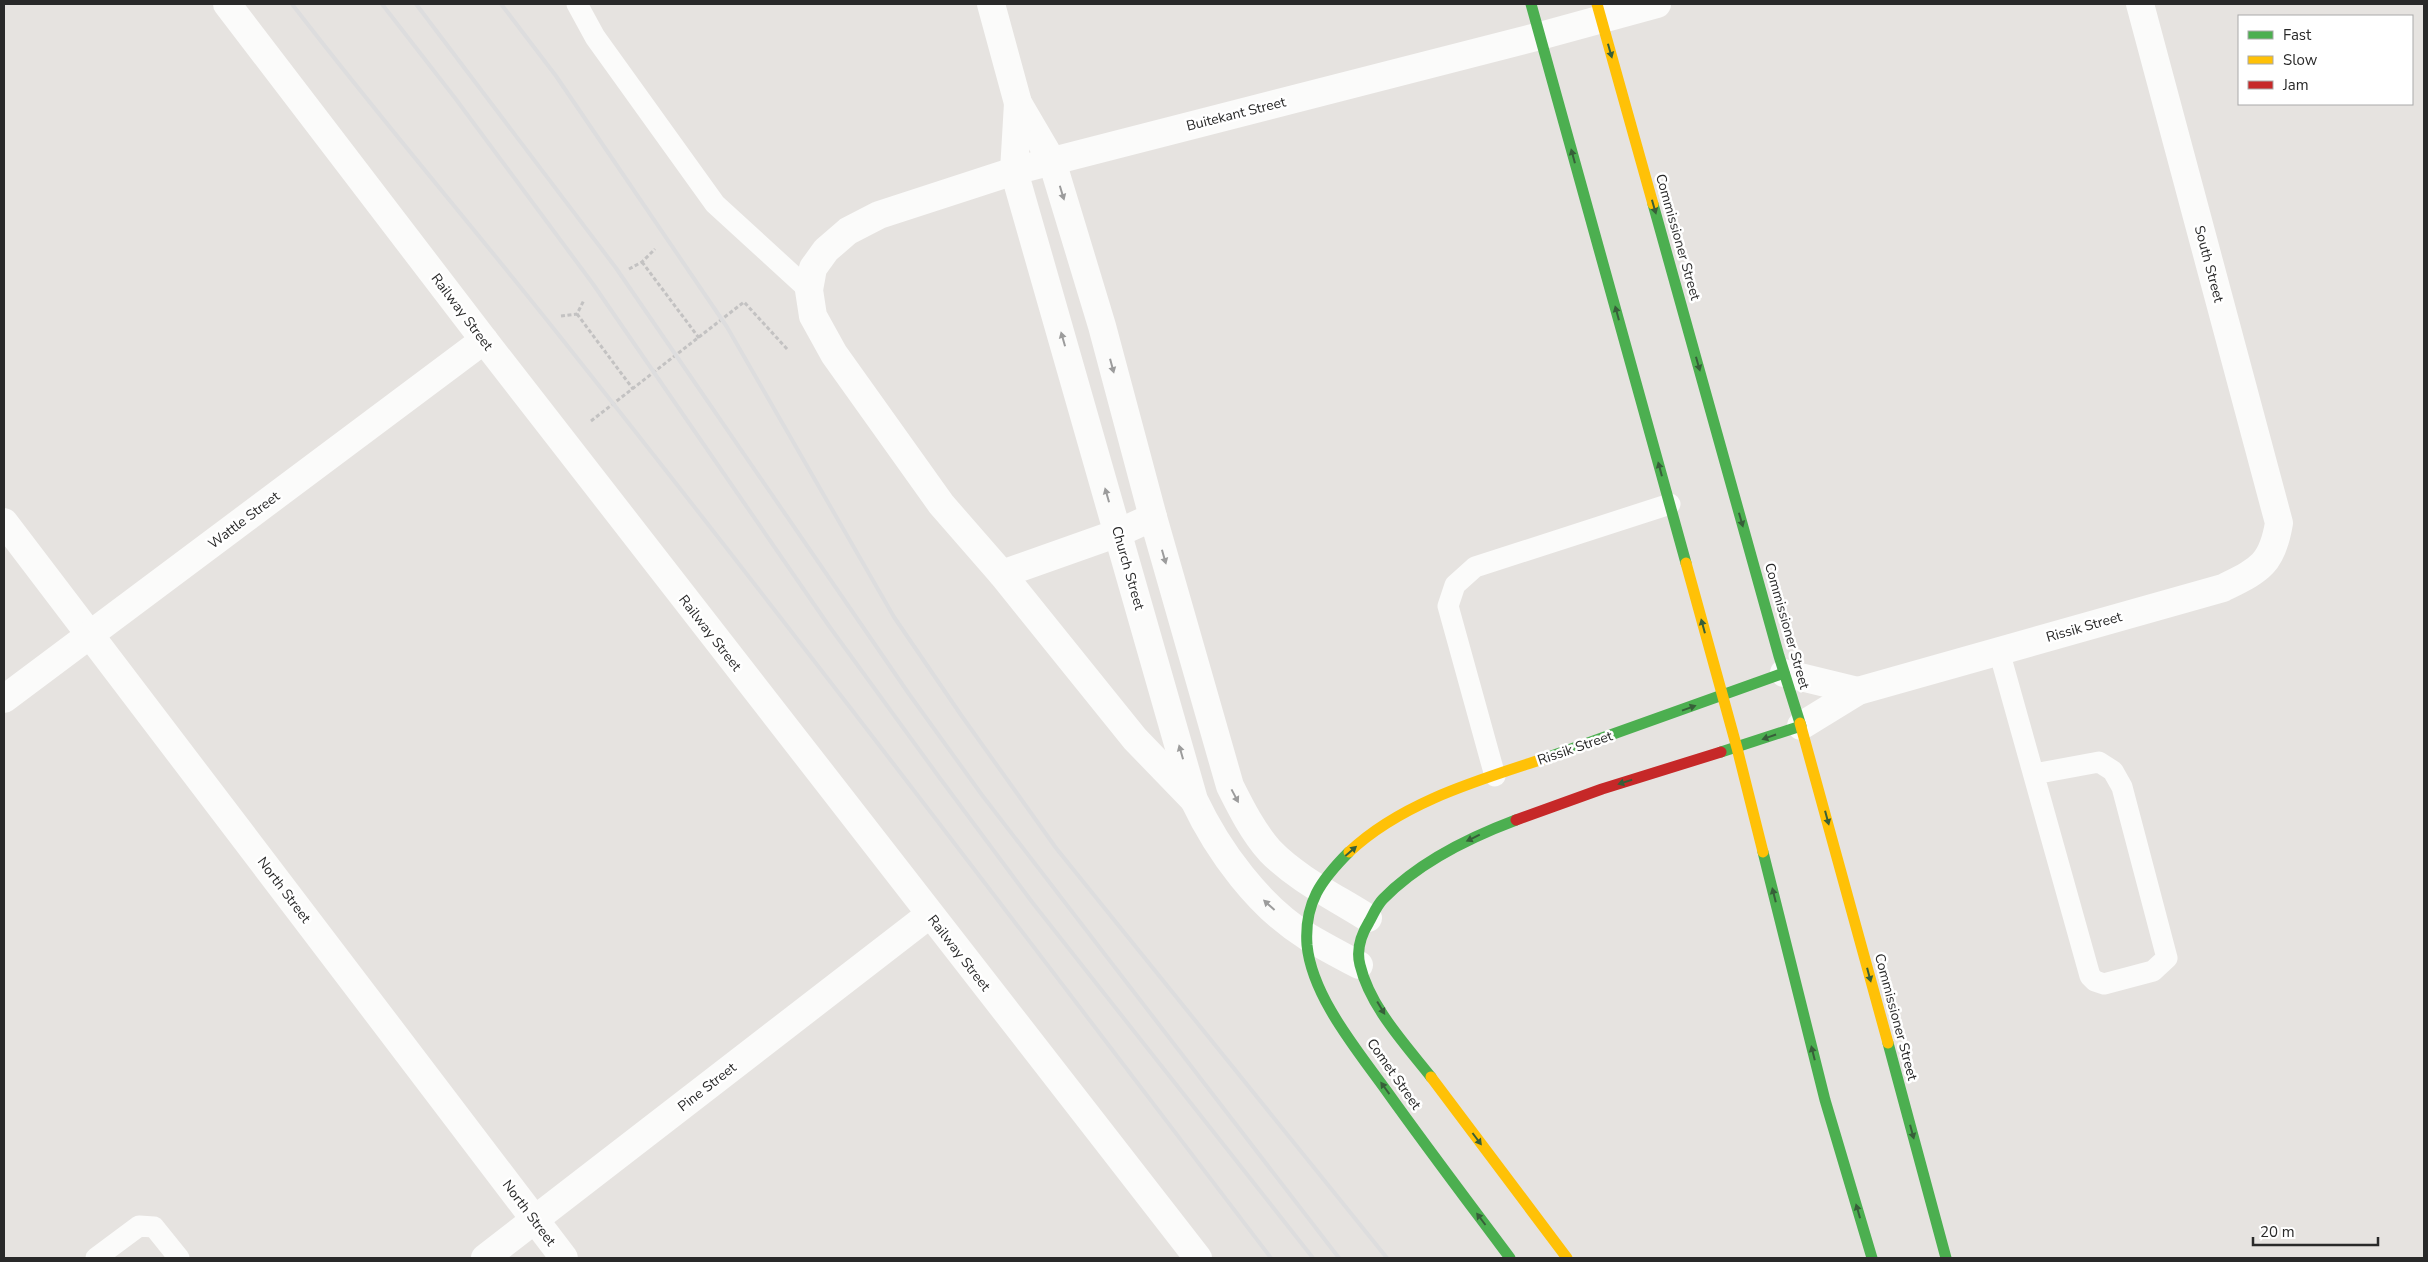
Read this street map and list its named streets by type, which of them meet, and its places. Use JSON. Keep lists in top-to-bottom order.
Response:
{
  "streets": {
    "main road": ["Commissioner Street", "Rissik Street", "Comet Street"],
    "street": [
      "Buitekant Street",
      "South Street",
      "Railway Street",
      "Wattle Street",
      "Church Street",
      "North Street",
      "Pine Street"
    ]
  },
  "crossings": [
    ["Buitekant Street", "Commissioner Street"],
    ["Buitekant Street", "Church Street"],
    ["Commissioner Street", "Rissik Street"],
    ["South Street", "Rissik Street"],
    ["Railway Street", "Wattle Street"],
    ["Railway Street", "Pine Street"],
    ["Wattle Street", "North Street"],
    ["Church Street", "Rissik Street"],
    ["Church Street", "Comet Street"],
    ["Rissik Street", "Comet Street"],
    ["North Street", "Pine Street"]
  ],
  "legend": ["Fast", "Slow", "Jam"],
  "scale_bar": "20 m"
}
